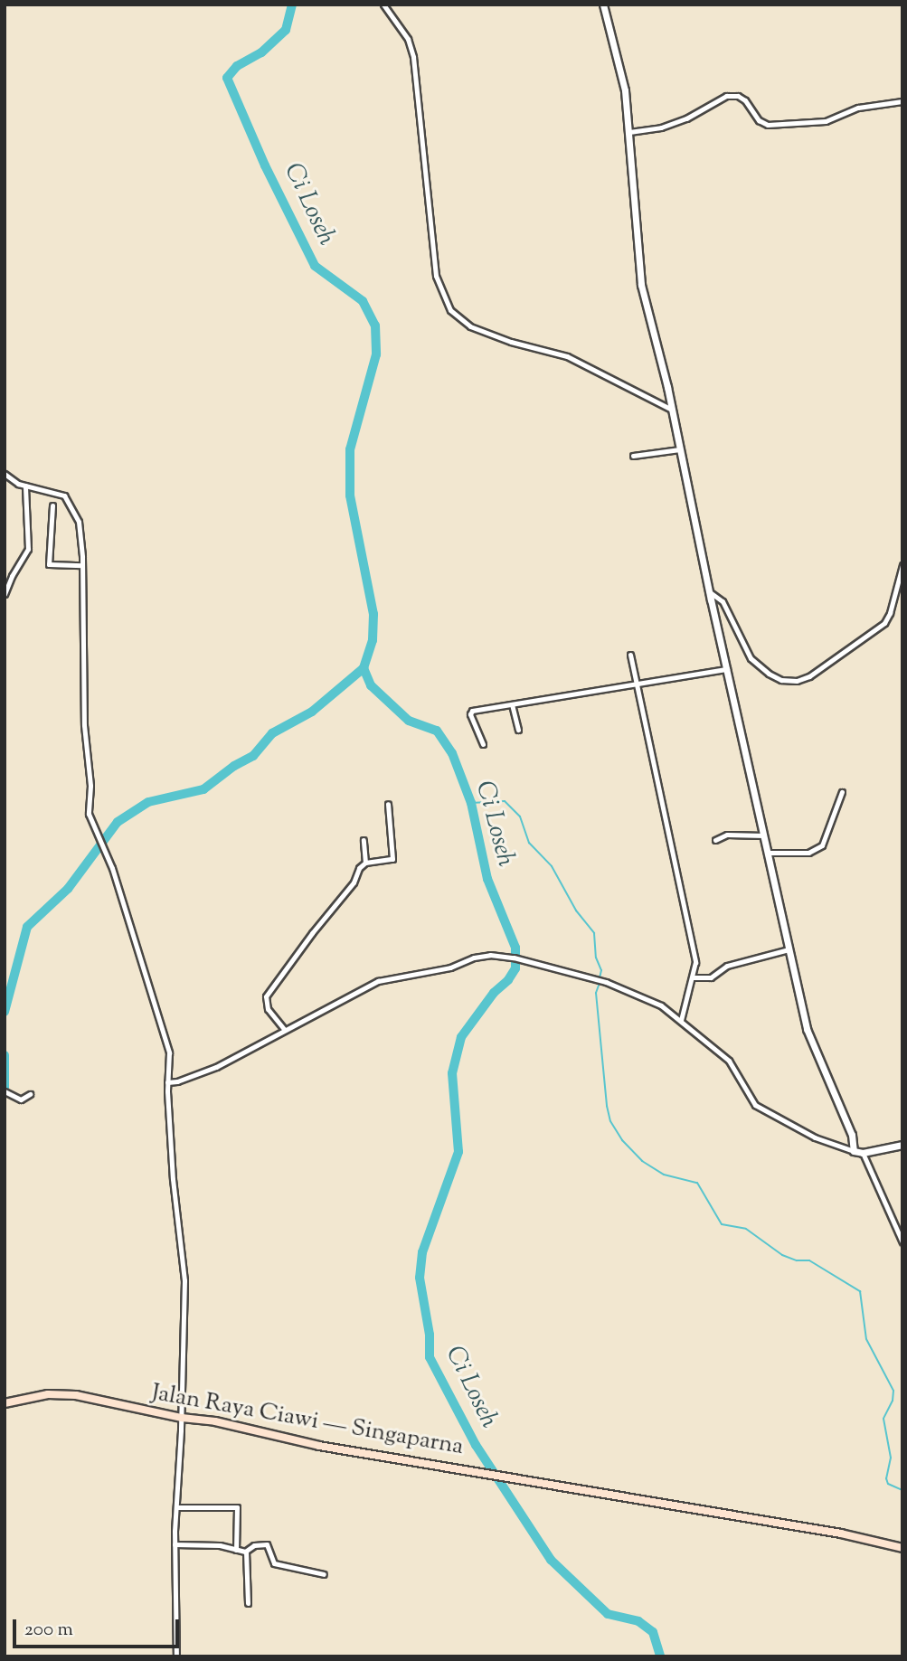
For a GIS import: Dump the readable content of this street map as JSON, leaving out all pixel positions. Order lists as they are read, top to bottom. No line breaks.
{"streets":{"main road":["Jalan Raya Ciawi — Singaparna"]},"water":["Ci Loseh"],"scale_bar":"200 m"}
